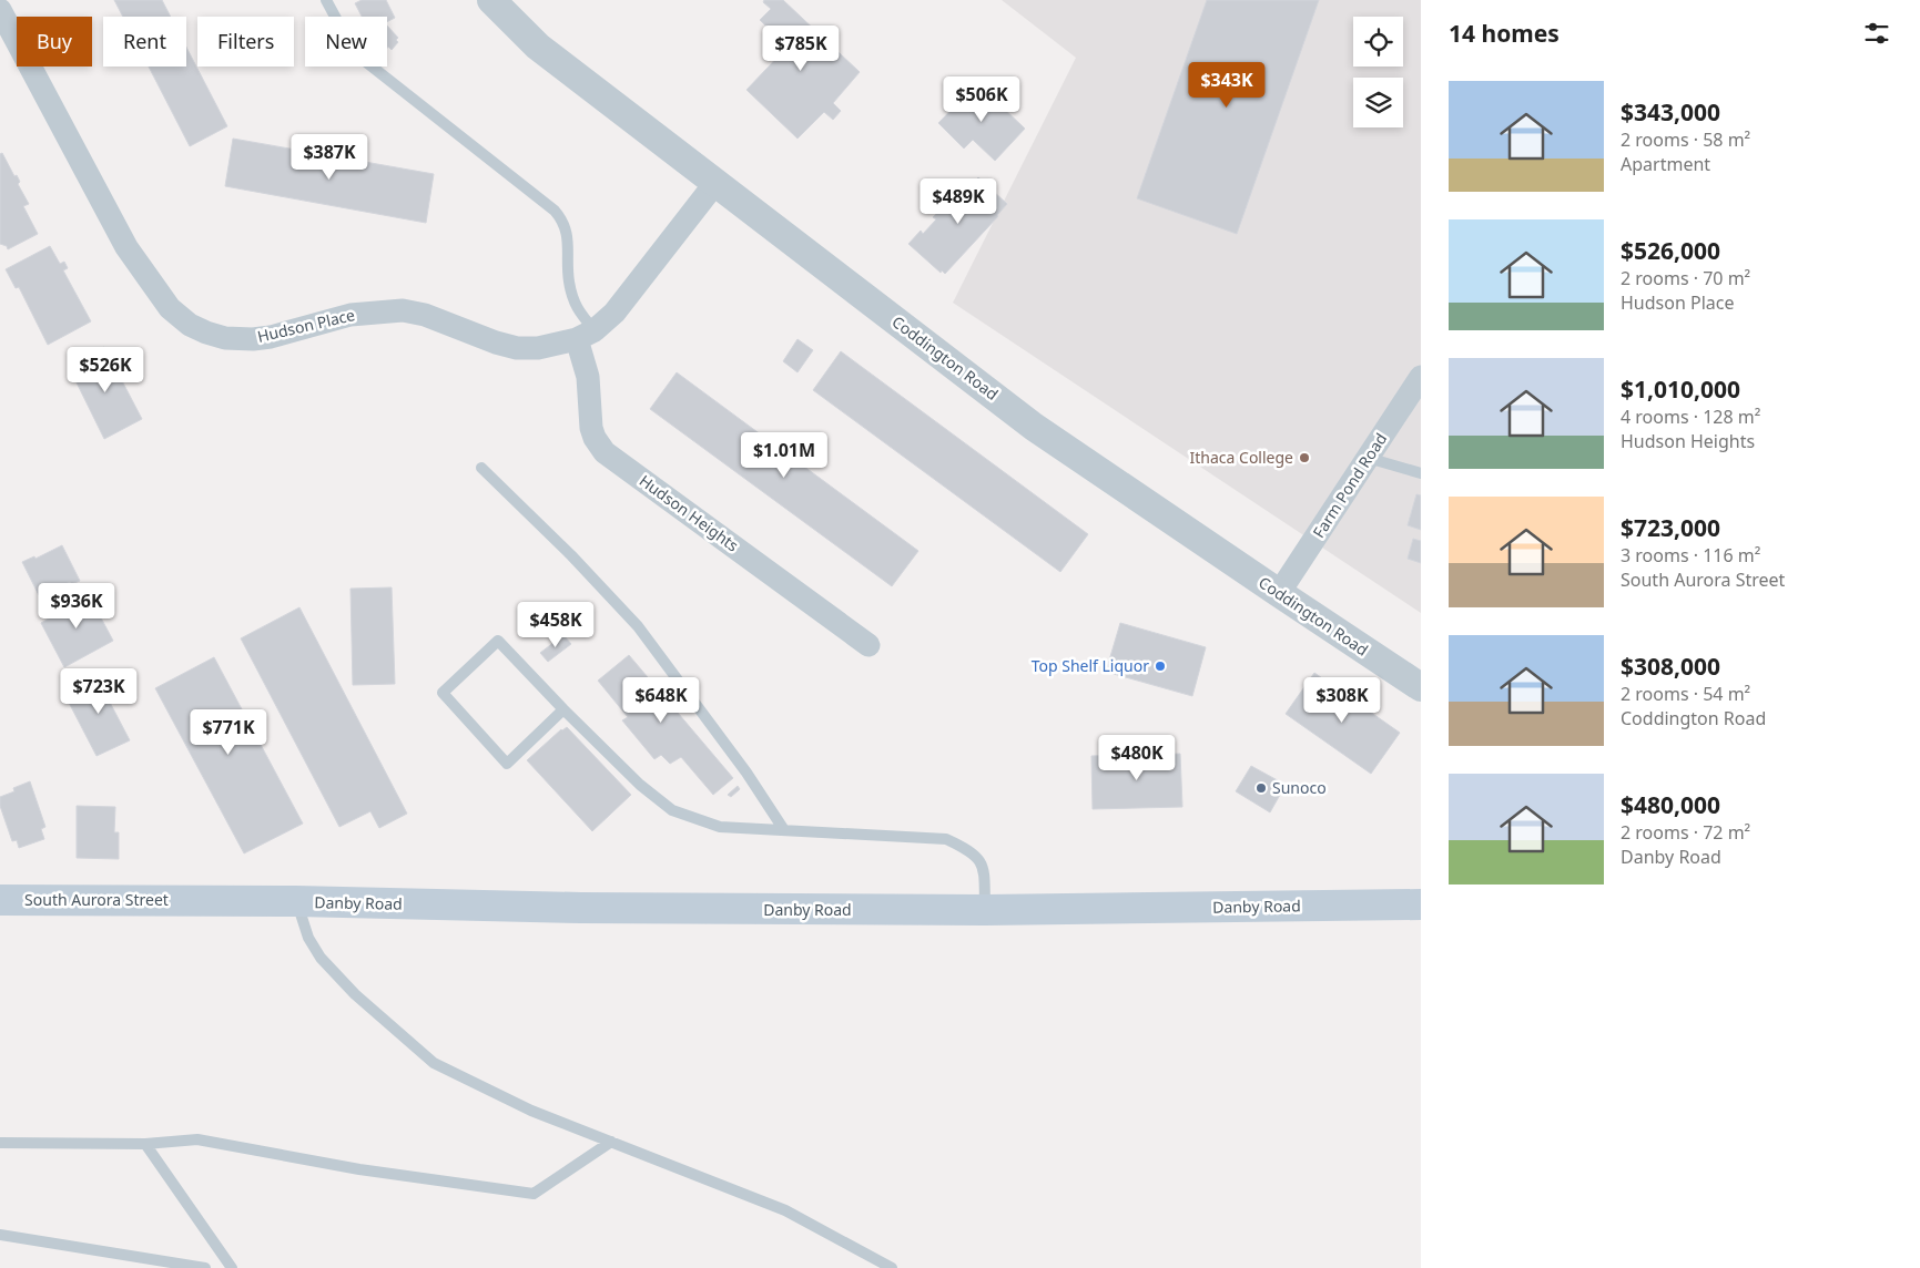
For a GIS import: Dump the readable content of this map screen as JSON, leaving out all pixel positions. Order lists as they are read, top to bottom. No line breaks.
{"streets":{"main road":["South Aurora Street","Danby Road"],"street":["Hudson Place","Coddington Road","Farm Pond Road","Hudson Heights"]},"crossings":[["Hudson Place","Coddington Road"],["Hudson Place","Hudson Heights"],["Coddington Road","Farm Pond Road"],["South Aurora Street","Danby Road"]],"places":["Ithaca College","Top Shelf Liquor","Sunoco"],"page":{"heading":"14 homes","chip":["Buy","Rent","Filters","New"],"price":["$785K","$343K","$506K","$387K","$489K","$526K","$1.01M","$936K","$458K","$723K","$648K","$308K","$771K","$480K"],"list":[{"name":"$343,000","note":"2 rooms · 58 m² · Apartment"},{"name":"$526,000","note":"2 rooms · 70 m² · Hudson Place"},{"name":"$1,010,000","note":"4 rooms · 128 m² · Hudson Heights"},{"name":"$723,000","note":"3 rooms · 116 m² · South Aurora Street"},{"name":"$308,000","note":"2 rooms · 54 m² · Coddington Road"},{"name":"$480,000","note":"2 rooms · 72 m² · Danby Road"}]}}
